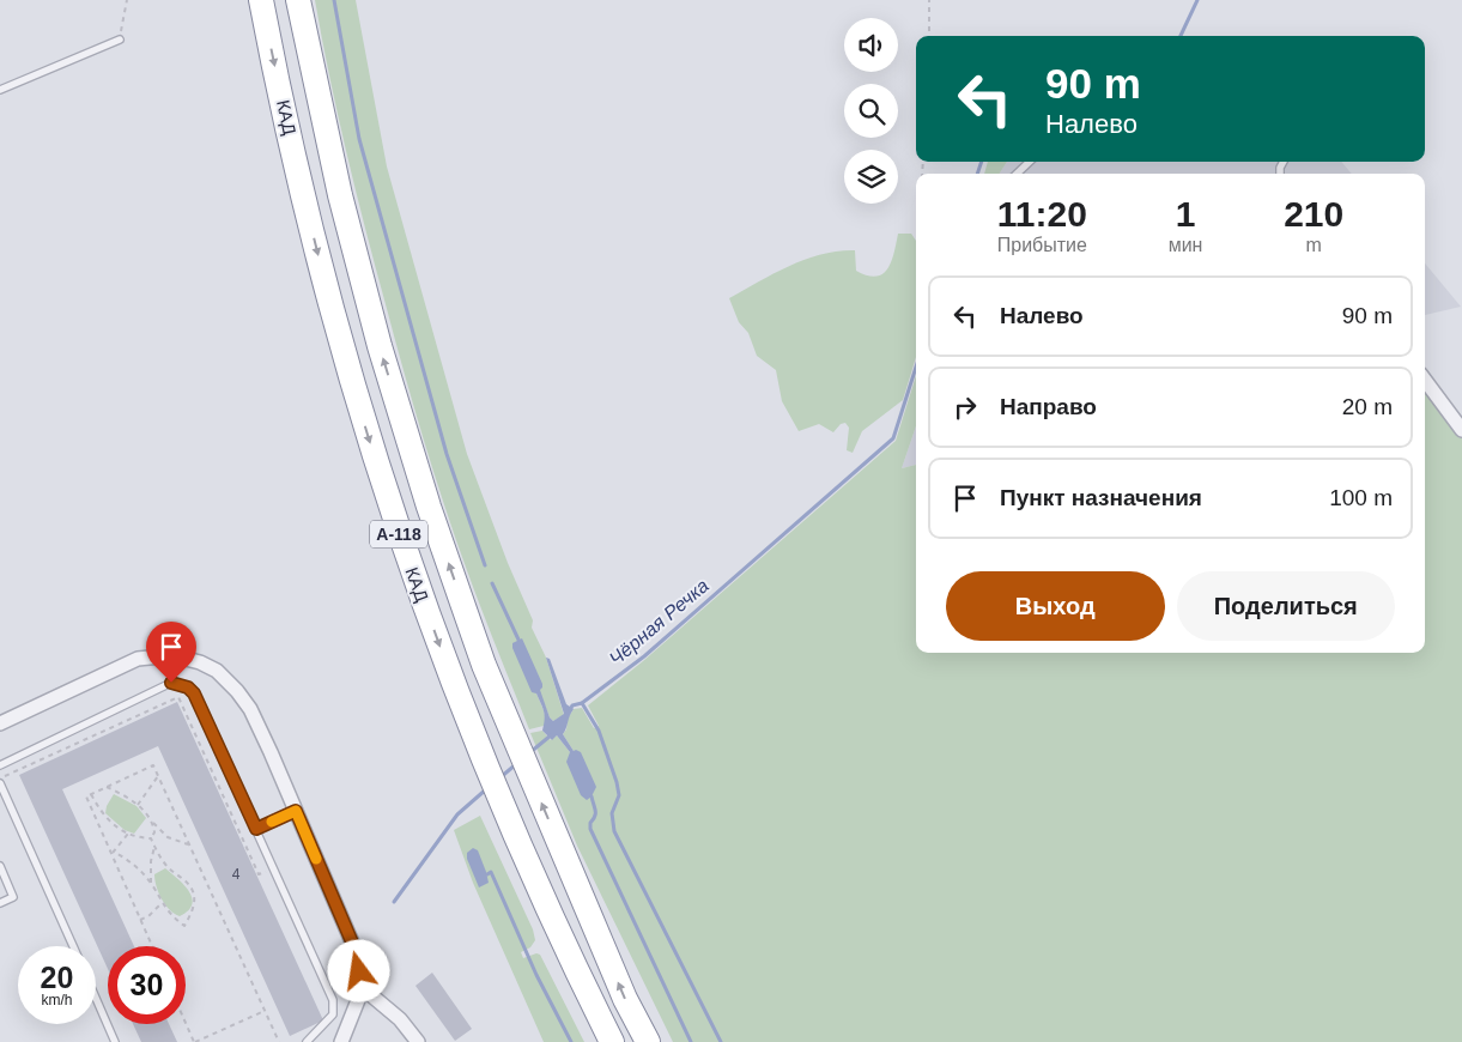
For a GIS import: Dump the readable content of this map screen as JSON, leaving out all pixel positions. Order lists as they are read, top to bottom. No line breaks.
{"streets":{"highway":["КАД","А-118"]},"water":["Чёрная Речка"],"house_numbers":["4"],"page":{"turn":["90 m","Налево"],"eta":["11:20","Прибытие","1","мин","210","m"],"list":[{"name":"Налево","value":"90 m"},{"name":"Направо","value":"20 m"},{"name":"Пункт назначения","value":"100 m"}],"buttons":["Выход","Поделиться"],"speed":"20 km/h","limit":"30"}}
